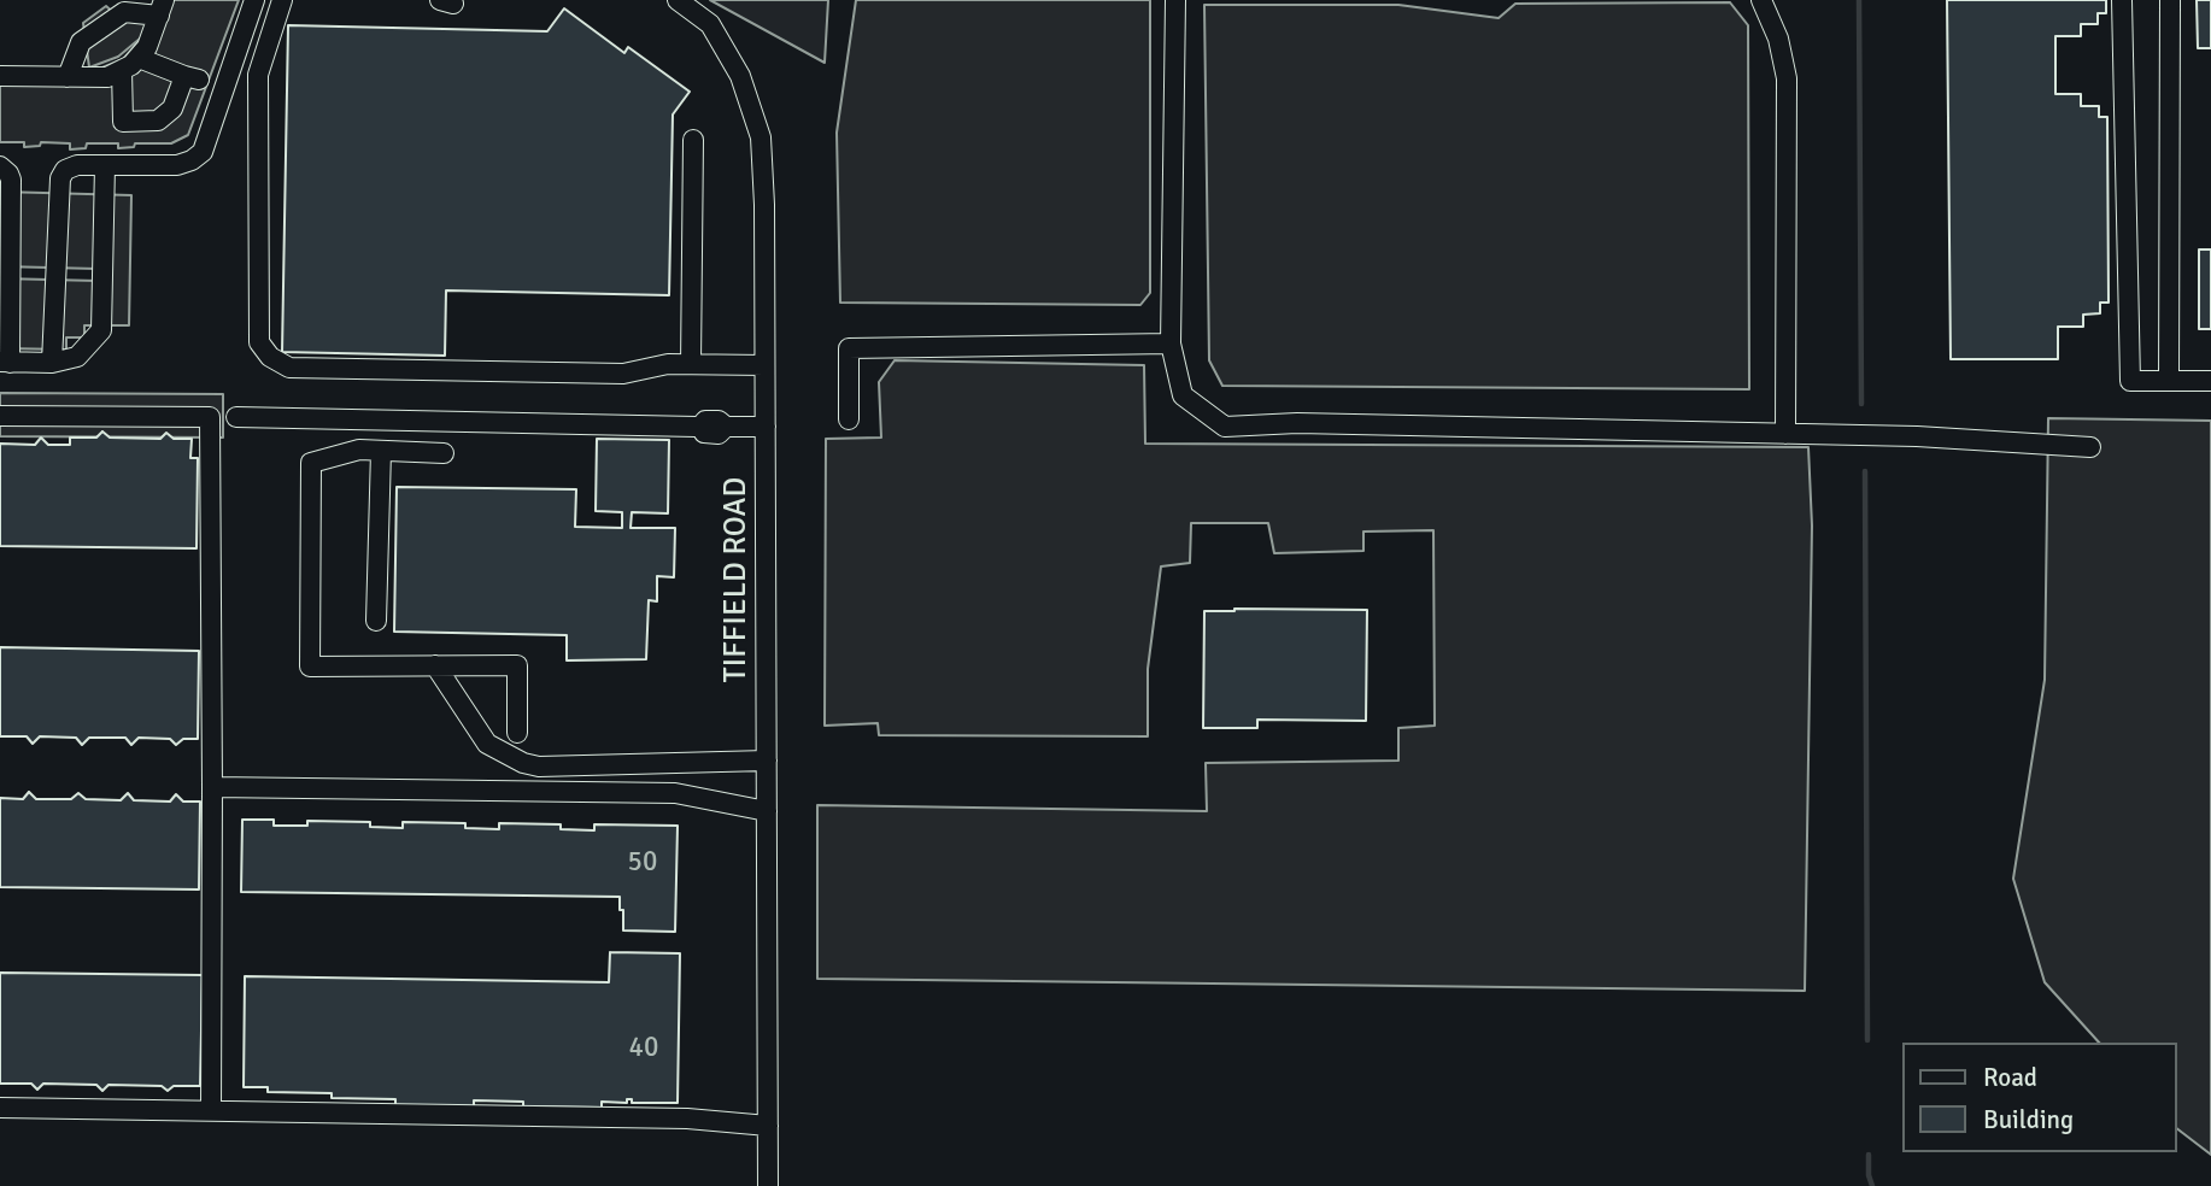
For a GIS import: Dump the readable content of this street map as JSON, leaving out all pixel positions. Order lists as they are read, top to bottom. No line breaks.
{"streets":{"street":["TIFFIELD ROAD"]},"house_numbers":["50","40"],"legend":["Road","Building"]}
